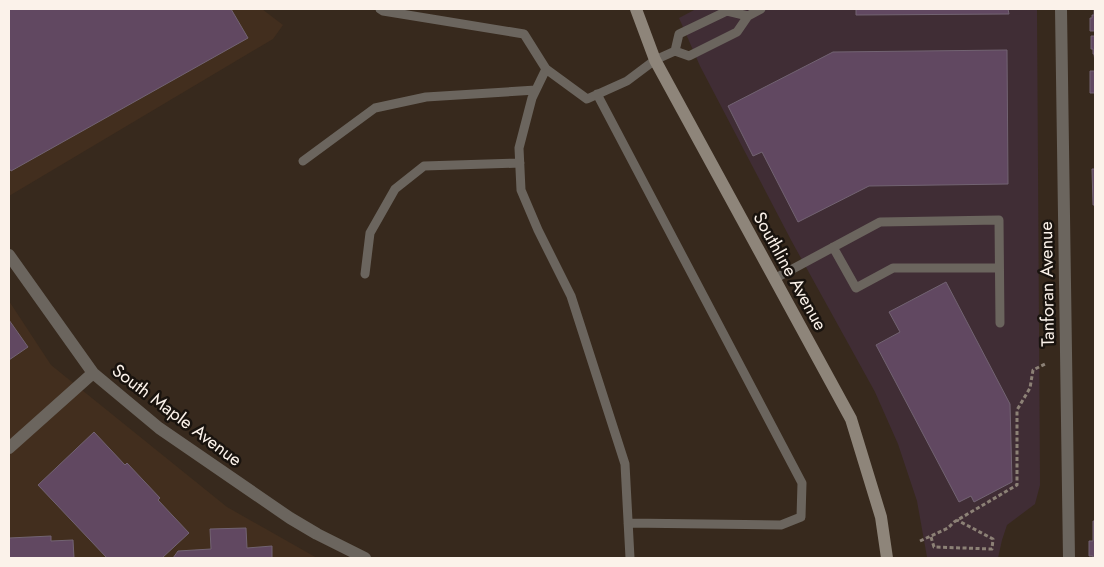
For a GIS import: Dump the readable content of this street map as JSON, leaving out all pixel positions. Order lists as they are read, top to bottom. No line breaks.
{"streets":{"street":["Southline Avenue","Tanforan Avenue","South Maple Avenue"]}}
